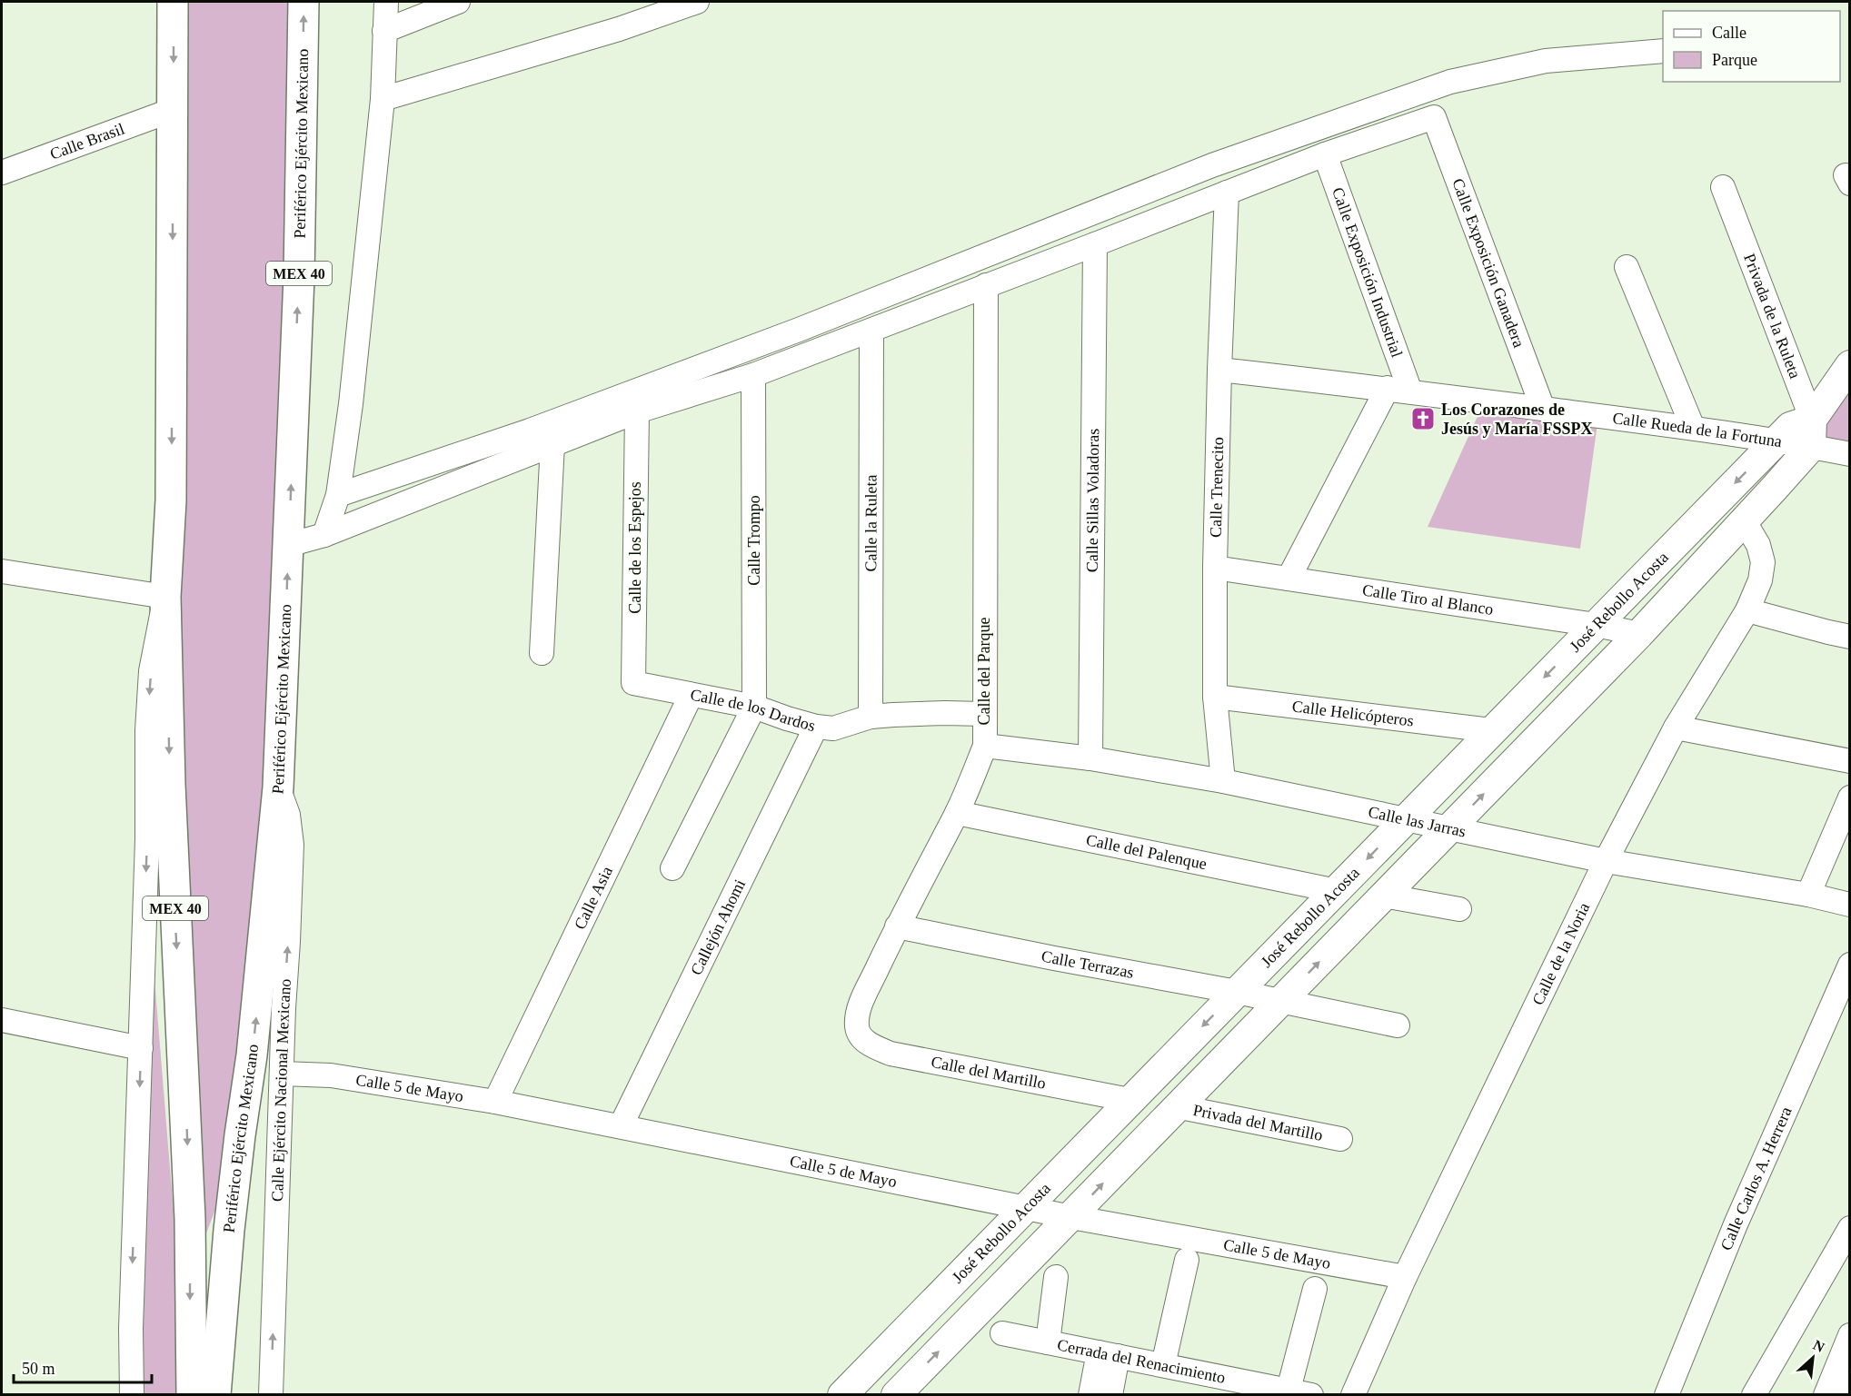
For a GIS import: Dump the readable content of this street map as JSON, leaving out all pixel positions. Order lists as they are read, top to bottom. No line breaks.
{"streets":{"highway":["Periférico Ejército Mexicano","MEX 40"],"main road":["José Rebollo Acosta"],"street":["Calle Brasil","Calle Exposición Ganadera","Calle Exposición Industrial","Privada de la Ruleta","Calle Rueda de la Fortuna","Calle Trenecito","Calle Sillas Voladoras","Calle la Ruleta","Calle Trompo","Calle de los Espejos","Calle Tiro al Blanco","Calle del Parque","Calle de los Dardos","Calle Helicópteros","Calle las Jarras","Calle del Palenque","Calle Asia","Callejón Ahomi","Calle de la Noria","Calle Terrazas","Calle del Martillo","Calle 5 de Mayo","Calle Ejército Nacional Mexicano","Privada del Martillo","Calle Carlos A. Herrera","Cerrada del Renacimiento"]},"crossings":[["Calle Brasil","MEX 40"],["Periférico Ejército Mexicano","Calle Ejército Nacional Mexicano"],["Calle Exposición Ganadera","Calle Exposición Industrial"],["Calle Exposición Ganadera","Calle Rueda de la Fortuna"],["Calle Exposición Industrial","Calle Rueda de la Fortuna"],["Privada de la Ruleta","José Rebollo Acosta"],["Calle Rueda de la Fortuna","Calle Trenecito"],["Calle Rueda de la Fortuna","José Rebollo Acosta"],["Calle Trenecito","Calle Tiro al Blanco"],["Calle Trenecito","Calle Helicópteros"],["Calle Trenecito","Calle las Jarras"],["Calle Sillas Voladoras","Calle las Jarras"],["Calle la Ruleta","Calle de los Dardos"],["Calle Trompo","Calle de los Dardos"],["Calle de los Espejos","Calle de los Dardos"],["Calle Tiro al Blanco","José Rebollo Acosta"],["José Rebollo Acosta","Calle Helicópteros"],["José Rebollo Acosta","Calle las Jarras"],["José Rebollo Acosta","Calle del Palenque"],["José Rebollo Acosta","Calle de la Noria"],["José Rebollo Acosta","Calle Terrazas"],["José Rebollo Acosta","Calle del Martillo"],["José Rebollo Acosta","Calle 5 de Mayo"],["José Rebollo Acosta","Privada del Martillo"],["Calle del Parque","Calle de los Dardos"],["Calle del Parque","Calle las Jarras"],["Calle del Parque","Calle del Palenque"],["Calle del Parque","Calle Terrazas"],["Calle del Parque","Calle del Martillo"],["Calle de los Dardos","Calle Asia"],["Calle de los Dardos","Callejón Ahomi"],["Calle las Jarras","Calle de la Noria"],["Calle Asia","Calle 5 de Mayo"],["Callejón Ahomi","Calle 5 de Mayo"],["Calle de la Noria","Calle 5 de Mayo"],["Calle 5 de Mayo","Calle Ejército Nacional Mexicano"]],"places":{"church":["Los Corazones de Jesús y María FSSPX"]},"legend":["Calle","Parque"],"scale_bar":"50 m","north":"top right"}
